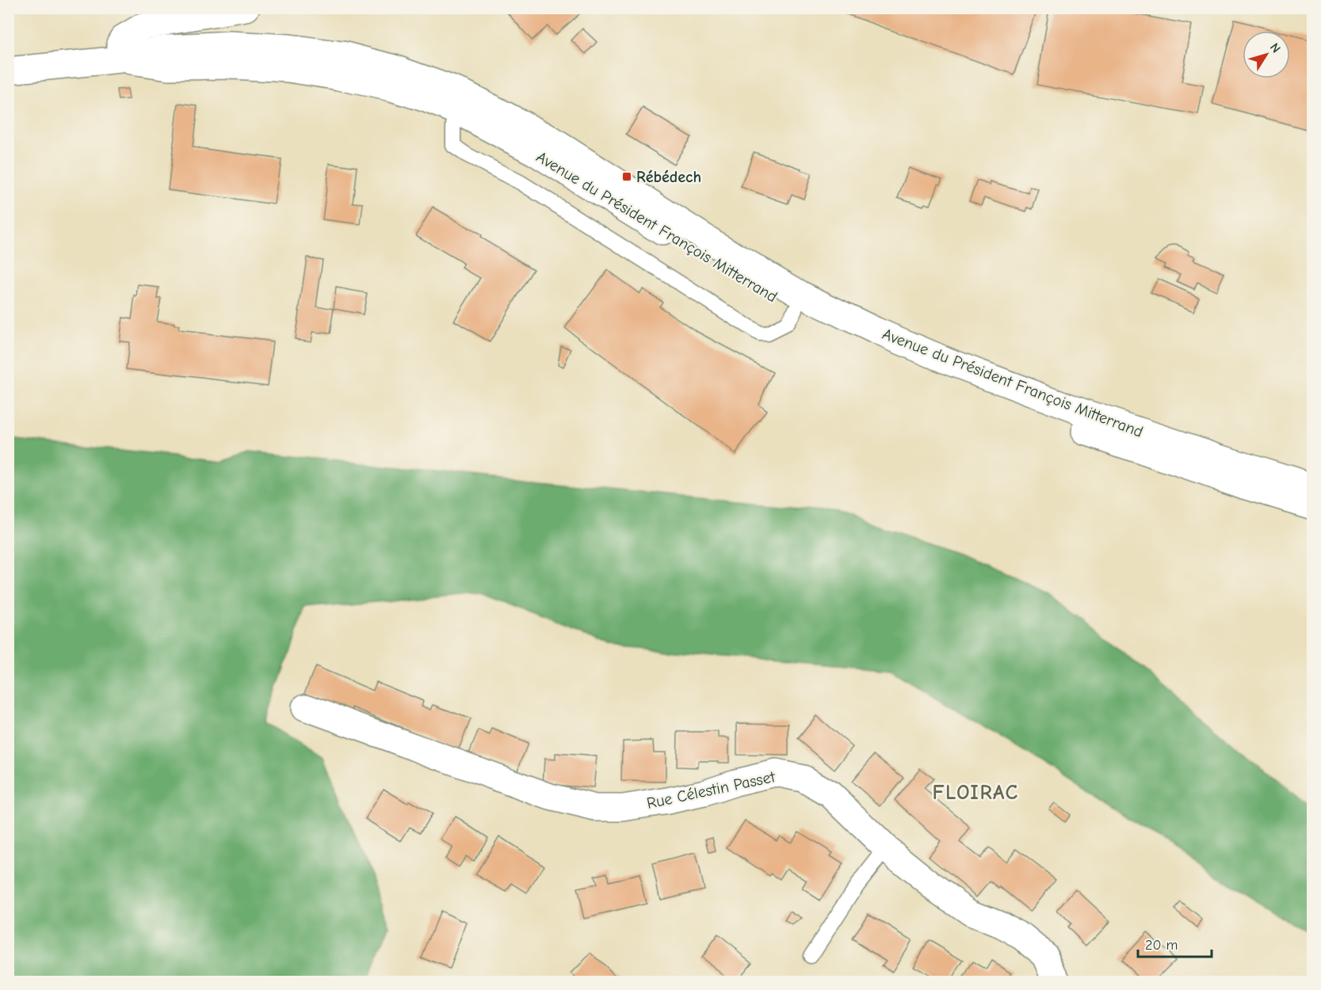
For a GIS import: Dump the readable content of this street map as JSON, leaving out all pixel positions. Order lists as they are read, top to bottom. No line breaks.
{"streets":{"street":["Avenue du Président François Mitterrand","Rue Célestin Passet"]},"districts":["FLOIRAC"],"places":{"transit":["Rébédech"]},"scale_bar":"20 m","north":"top right"}
